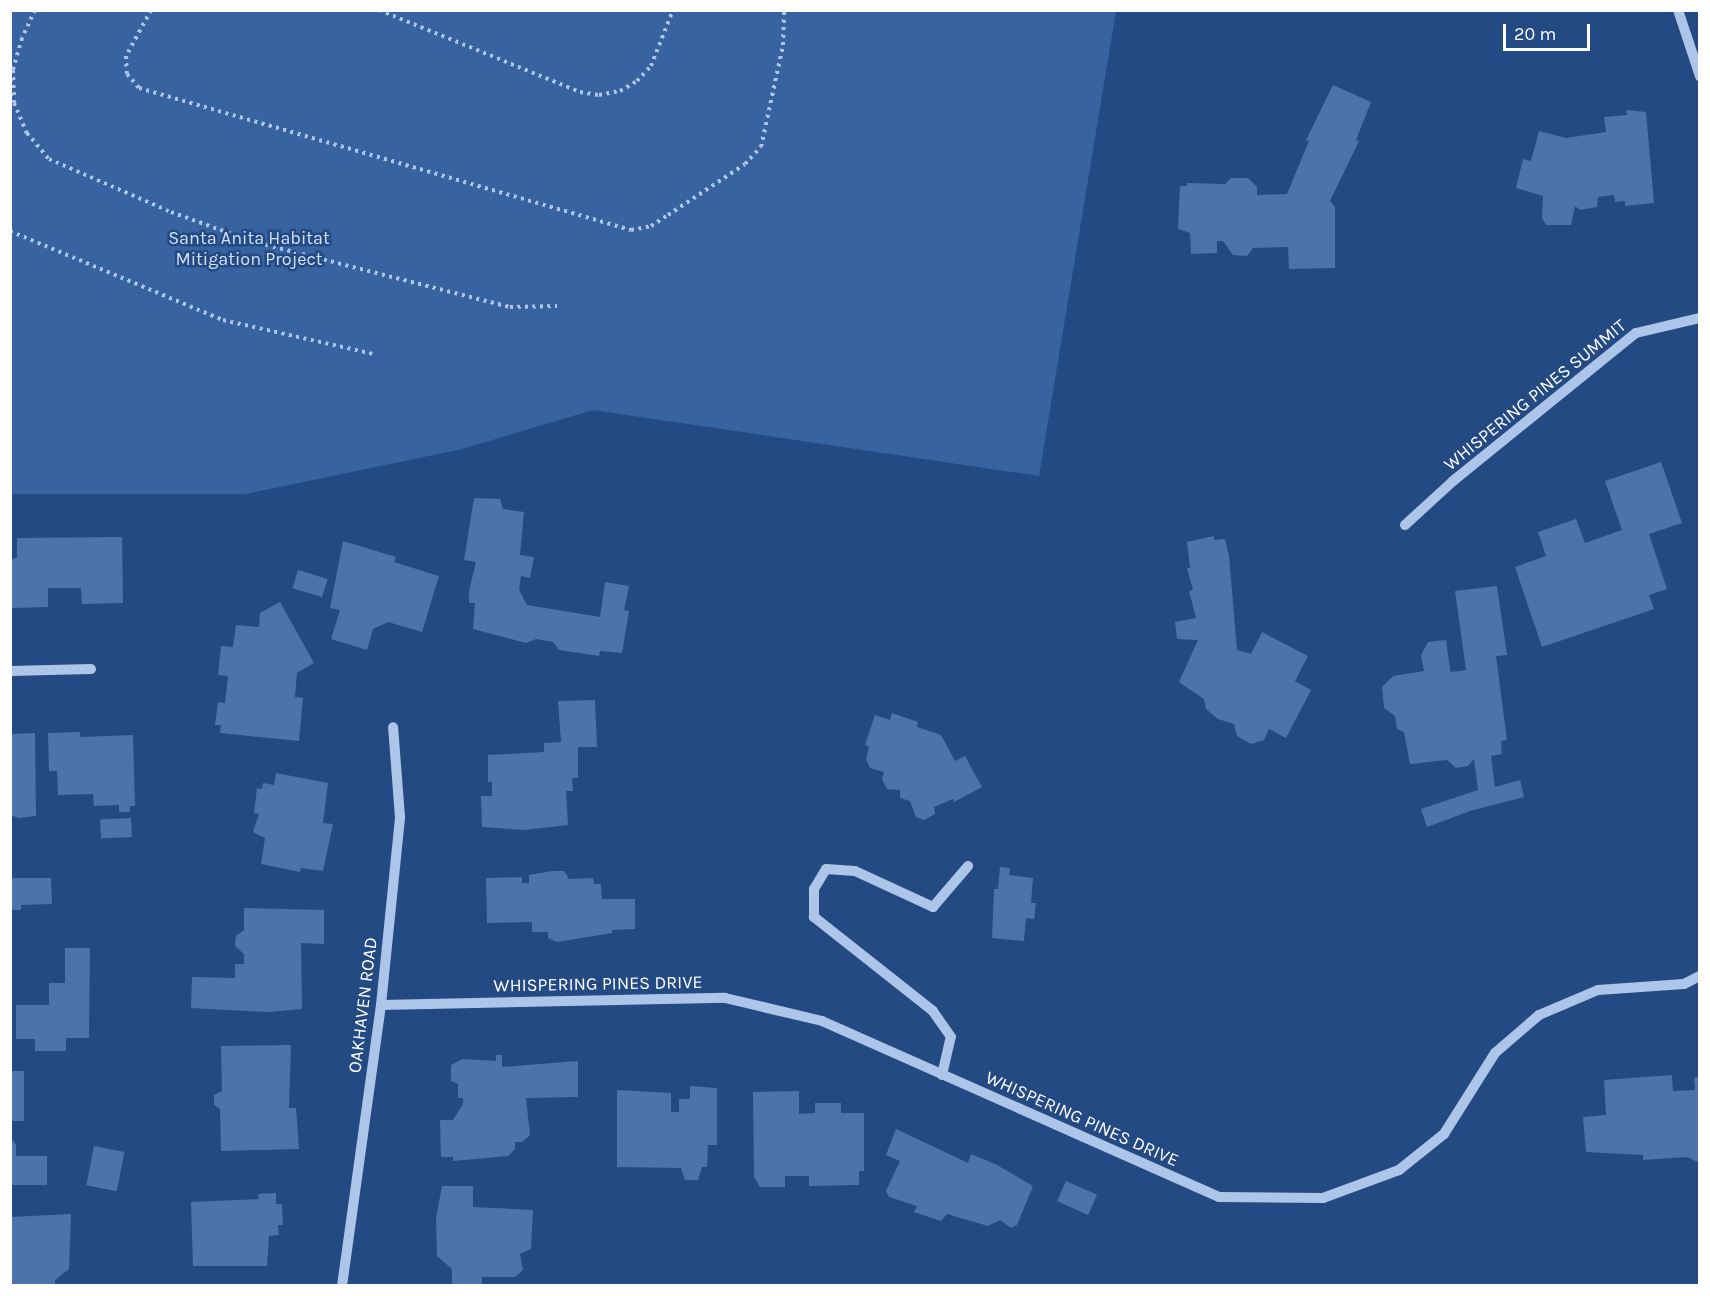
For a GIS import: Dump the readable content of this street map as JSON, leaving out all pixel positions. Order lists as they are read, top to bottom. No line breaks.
{"streets":{"street":["WHISPERING PINES SUMMIT","WHISPERING PINES DRIVE","OAKHAVEN ROAD"]},"crossings":[["WHISPERING PINES DRIVE","OAKHAVEN ROAD"]],"parks":["Santa Anita Habitat Mitigation Project"],"scale_bar":"20 m"}
